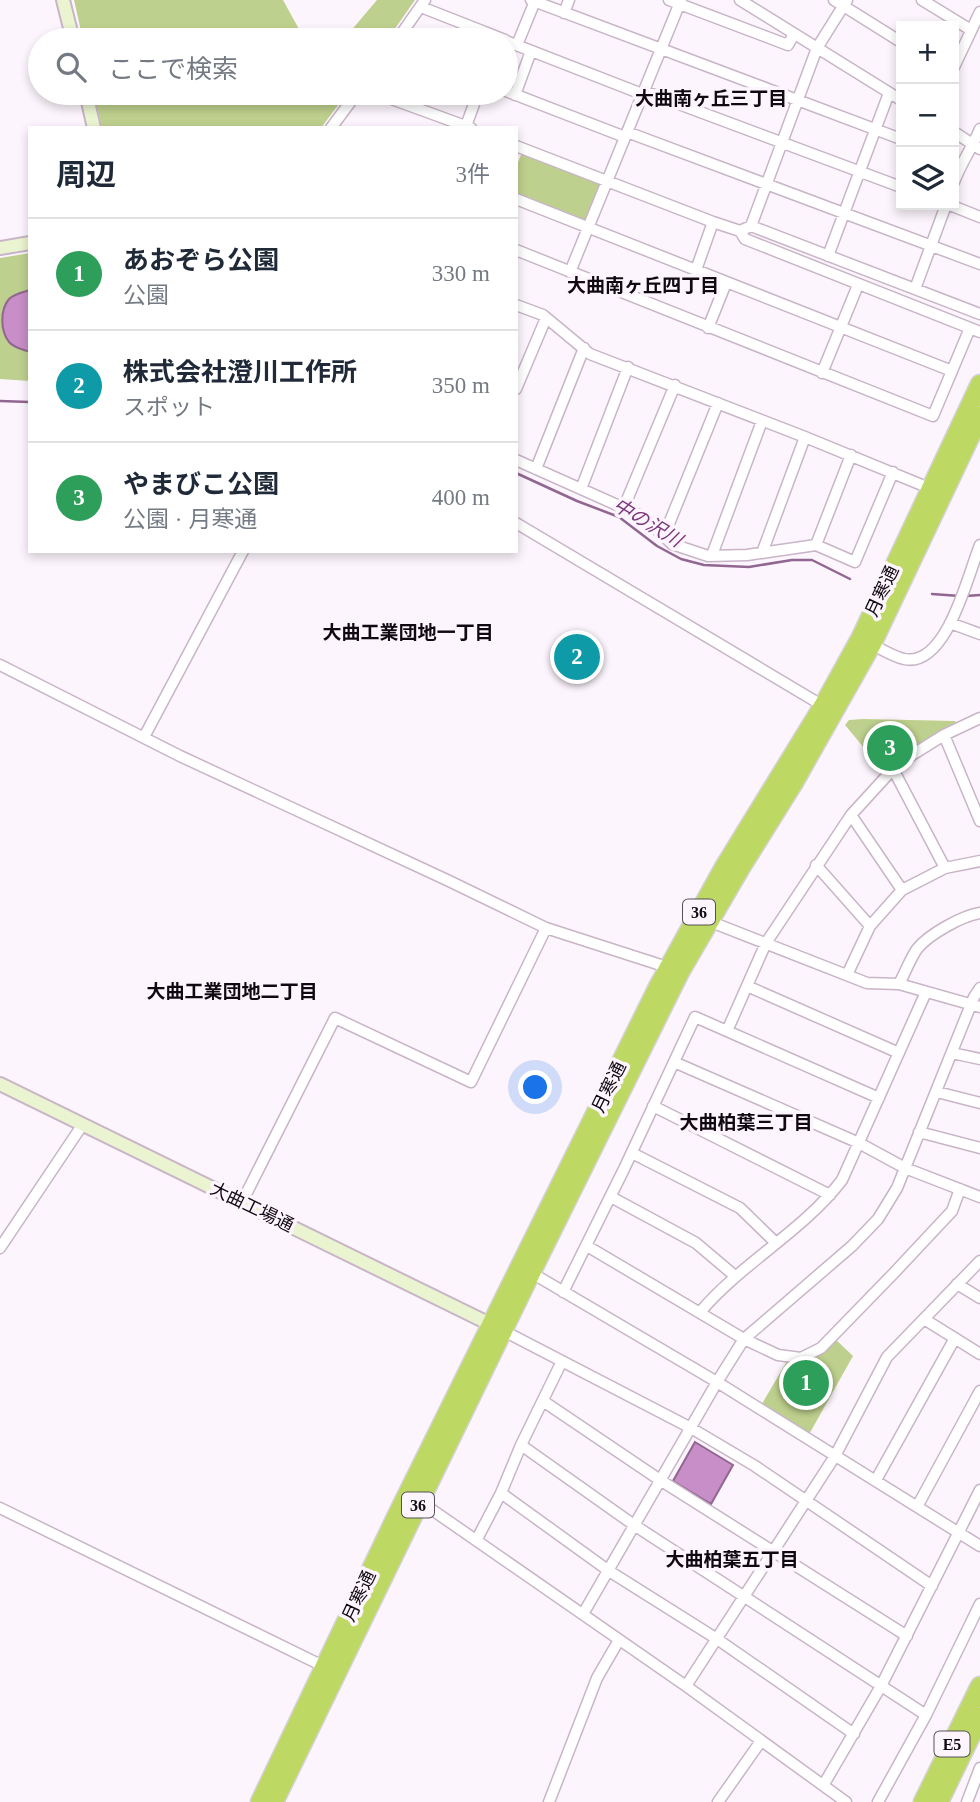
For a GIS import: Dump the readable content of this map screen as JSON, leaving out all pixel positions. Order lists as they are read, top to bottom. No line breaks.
{"streets":{"highway":["月寒通","36","E5"],"street":["大曲工場通"]},"crossings":[["月寒通","大曲工場通"]],"districts":["大曲南ヶ丘三丁目","大曲南ヶ丘四丁目","大曲工業団地一丁目","大曲工業団地二丁目","大曲柏葉三丁目","大曲柏葉五丁目"],"water":["中の沢川"],"page":{"map_buttons":["+","−"],"search":"ここで検索","heading":["周辺","3件"],"list":[{"mark":"1","name":"あおぞら公園","note":"公園","value":"330 m"},{"mark":"2","name":"株式会社澄川工作所","note":"スポット","value":"350 m"},{"mark":"3","name":"やまびこ公園","note":"公園 · 月寒通","value":"400 m"}],"pins":["2","3","1"]}}
